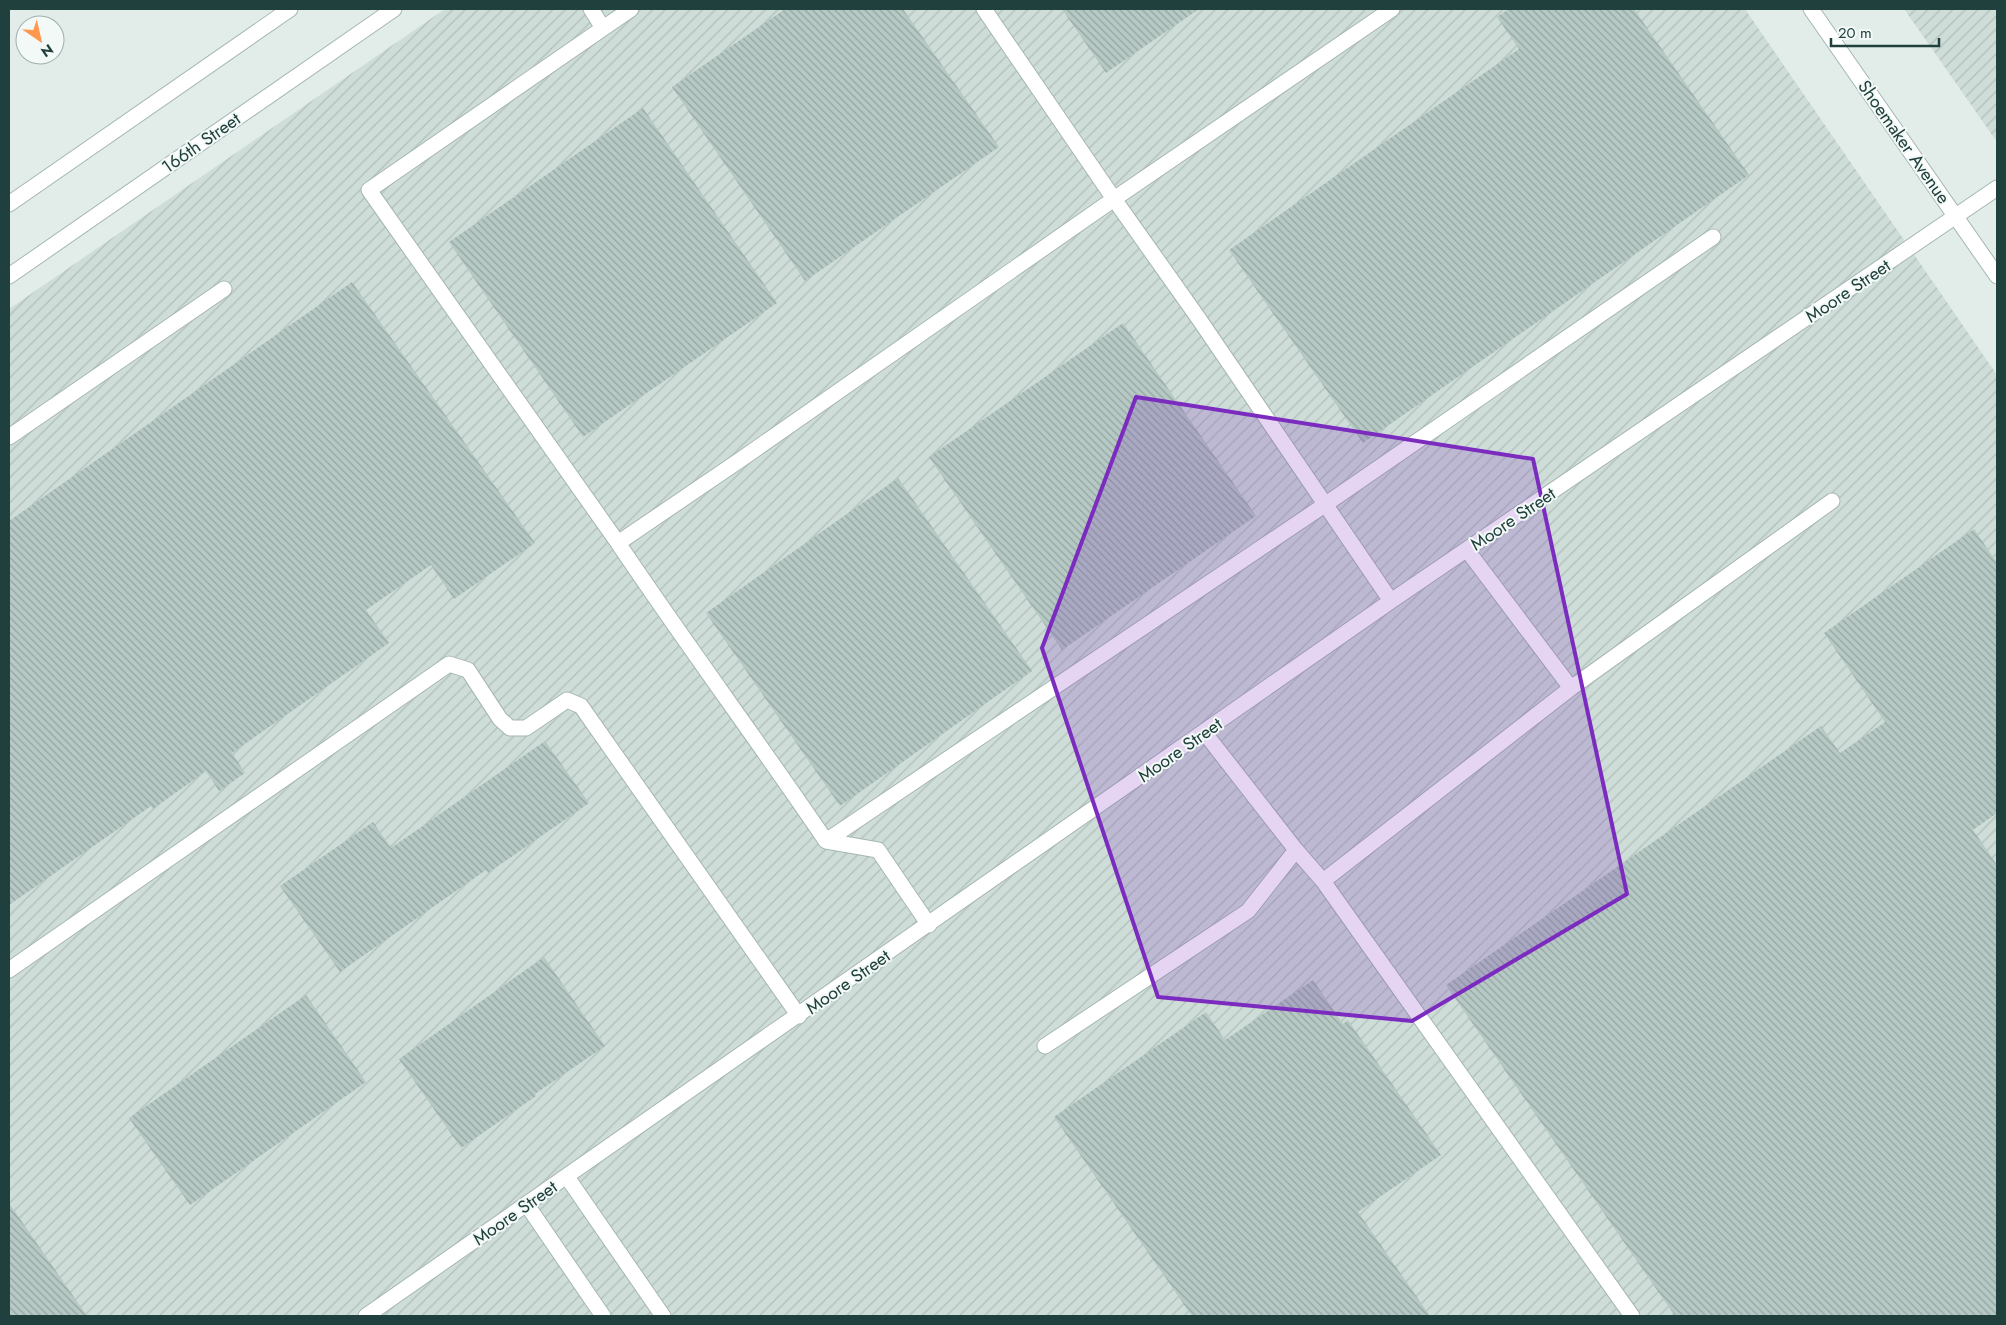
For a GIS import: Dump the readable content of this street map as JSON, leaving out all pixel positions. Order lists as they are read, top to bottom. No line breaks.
{"streets":{"street":["Shoemaker Avenue","166th Street","Moore Street"]},"crossings":[["Shoemaker Avenue","Moore Street"]],"scale_bar":"20 m","north":"bottom right"}
